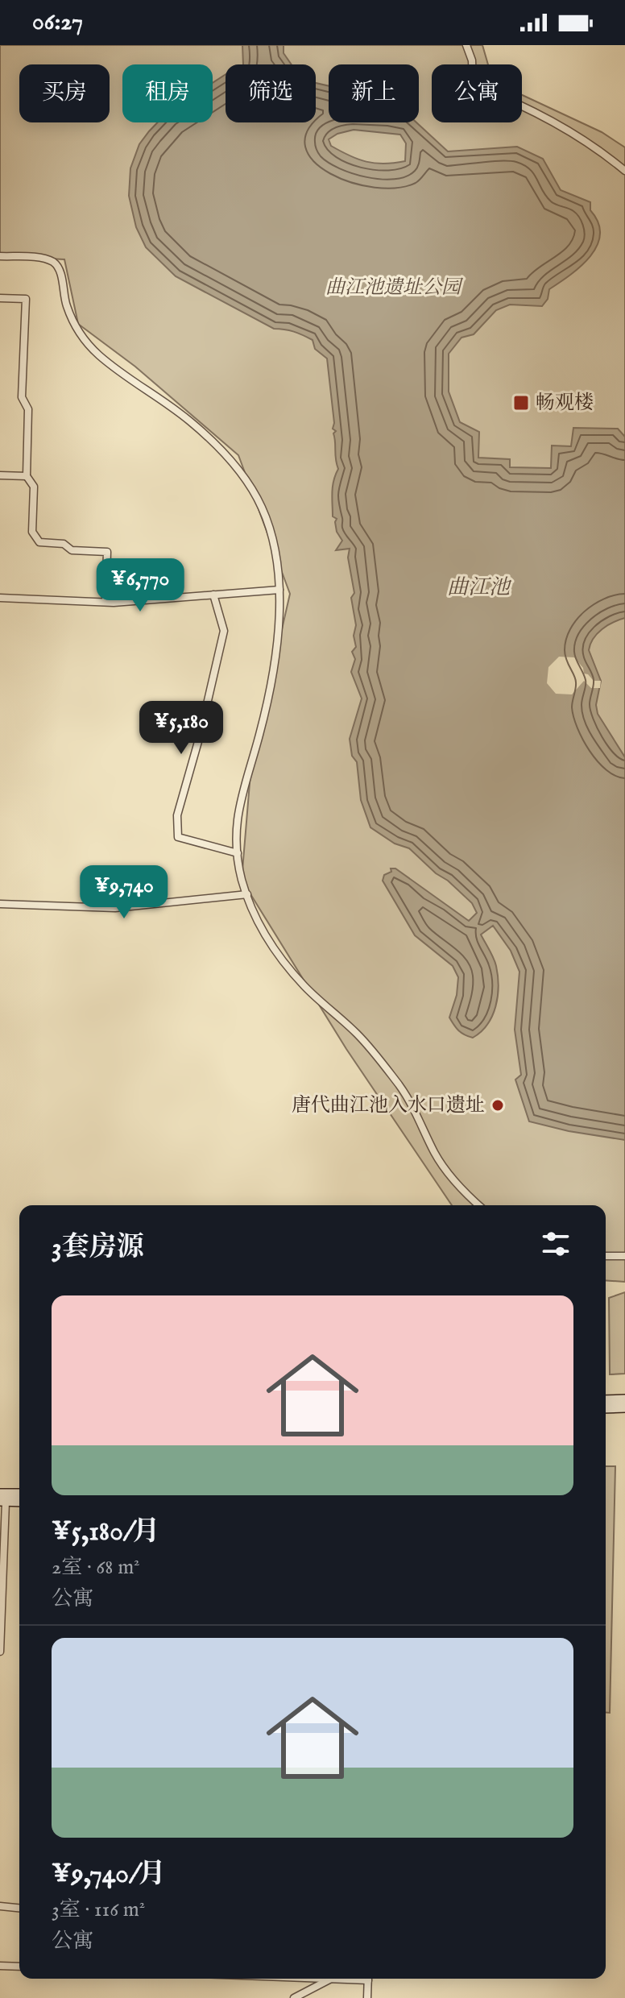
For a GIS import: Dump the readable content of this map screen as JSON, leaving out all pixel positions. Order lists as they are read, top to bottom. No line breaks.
{"water":["曲江池"],"parks":["曲江池遗址公园"],"places":{"transit":["畅观楼"],"other":["唐代曲江池入水口遗址"]},"page":{"status":"06:27","chip":["买房","租房","筛选","新上","公寓"],"price":["¥6,770","¥5,180","¥9,740"],"heading":"3套房源","list":[{"name":"¥5,180/月","note":"2室 · 68 m² · 公寓"},{"name":"¥9,740/月","note":"3室 · 116 m² · 公寓"}]}}
